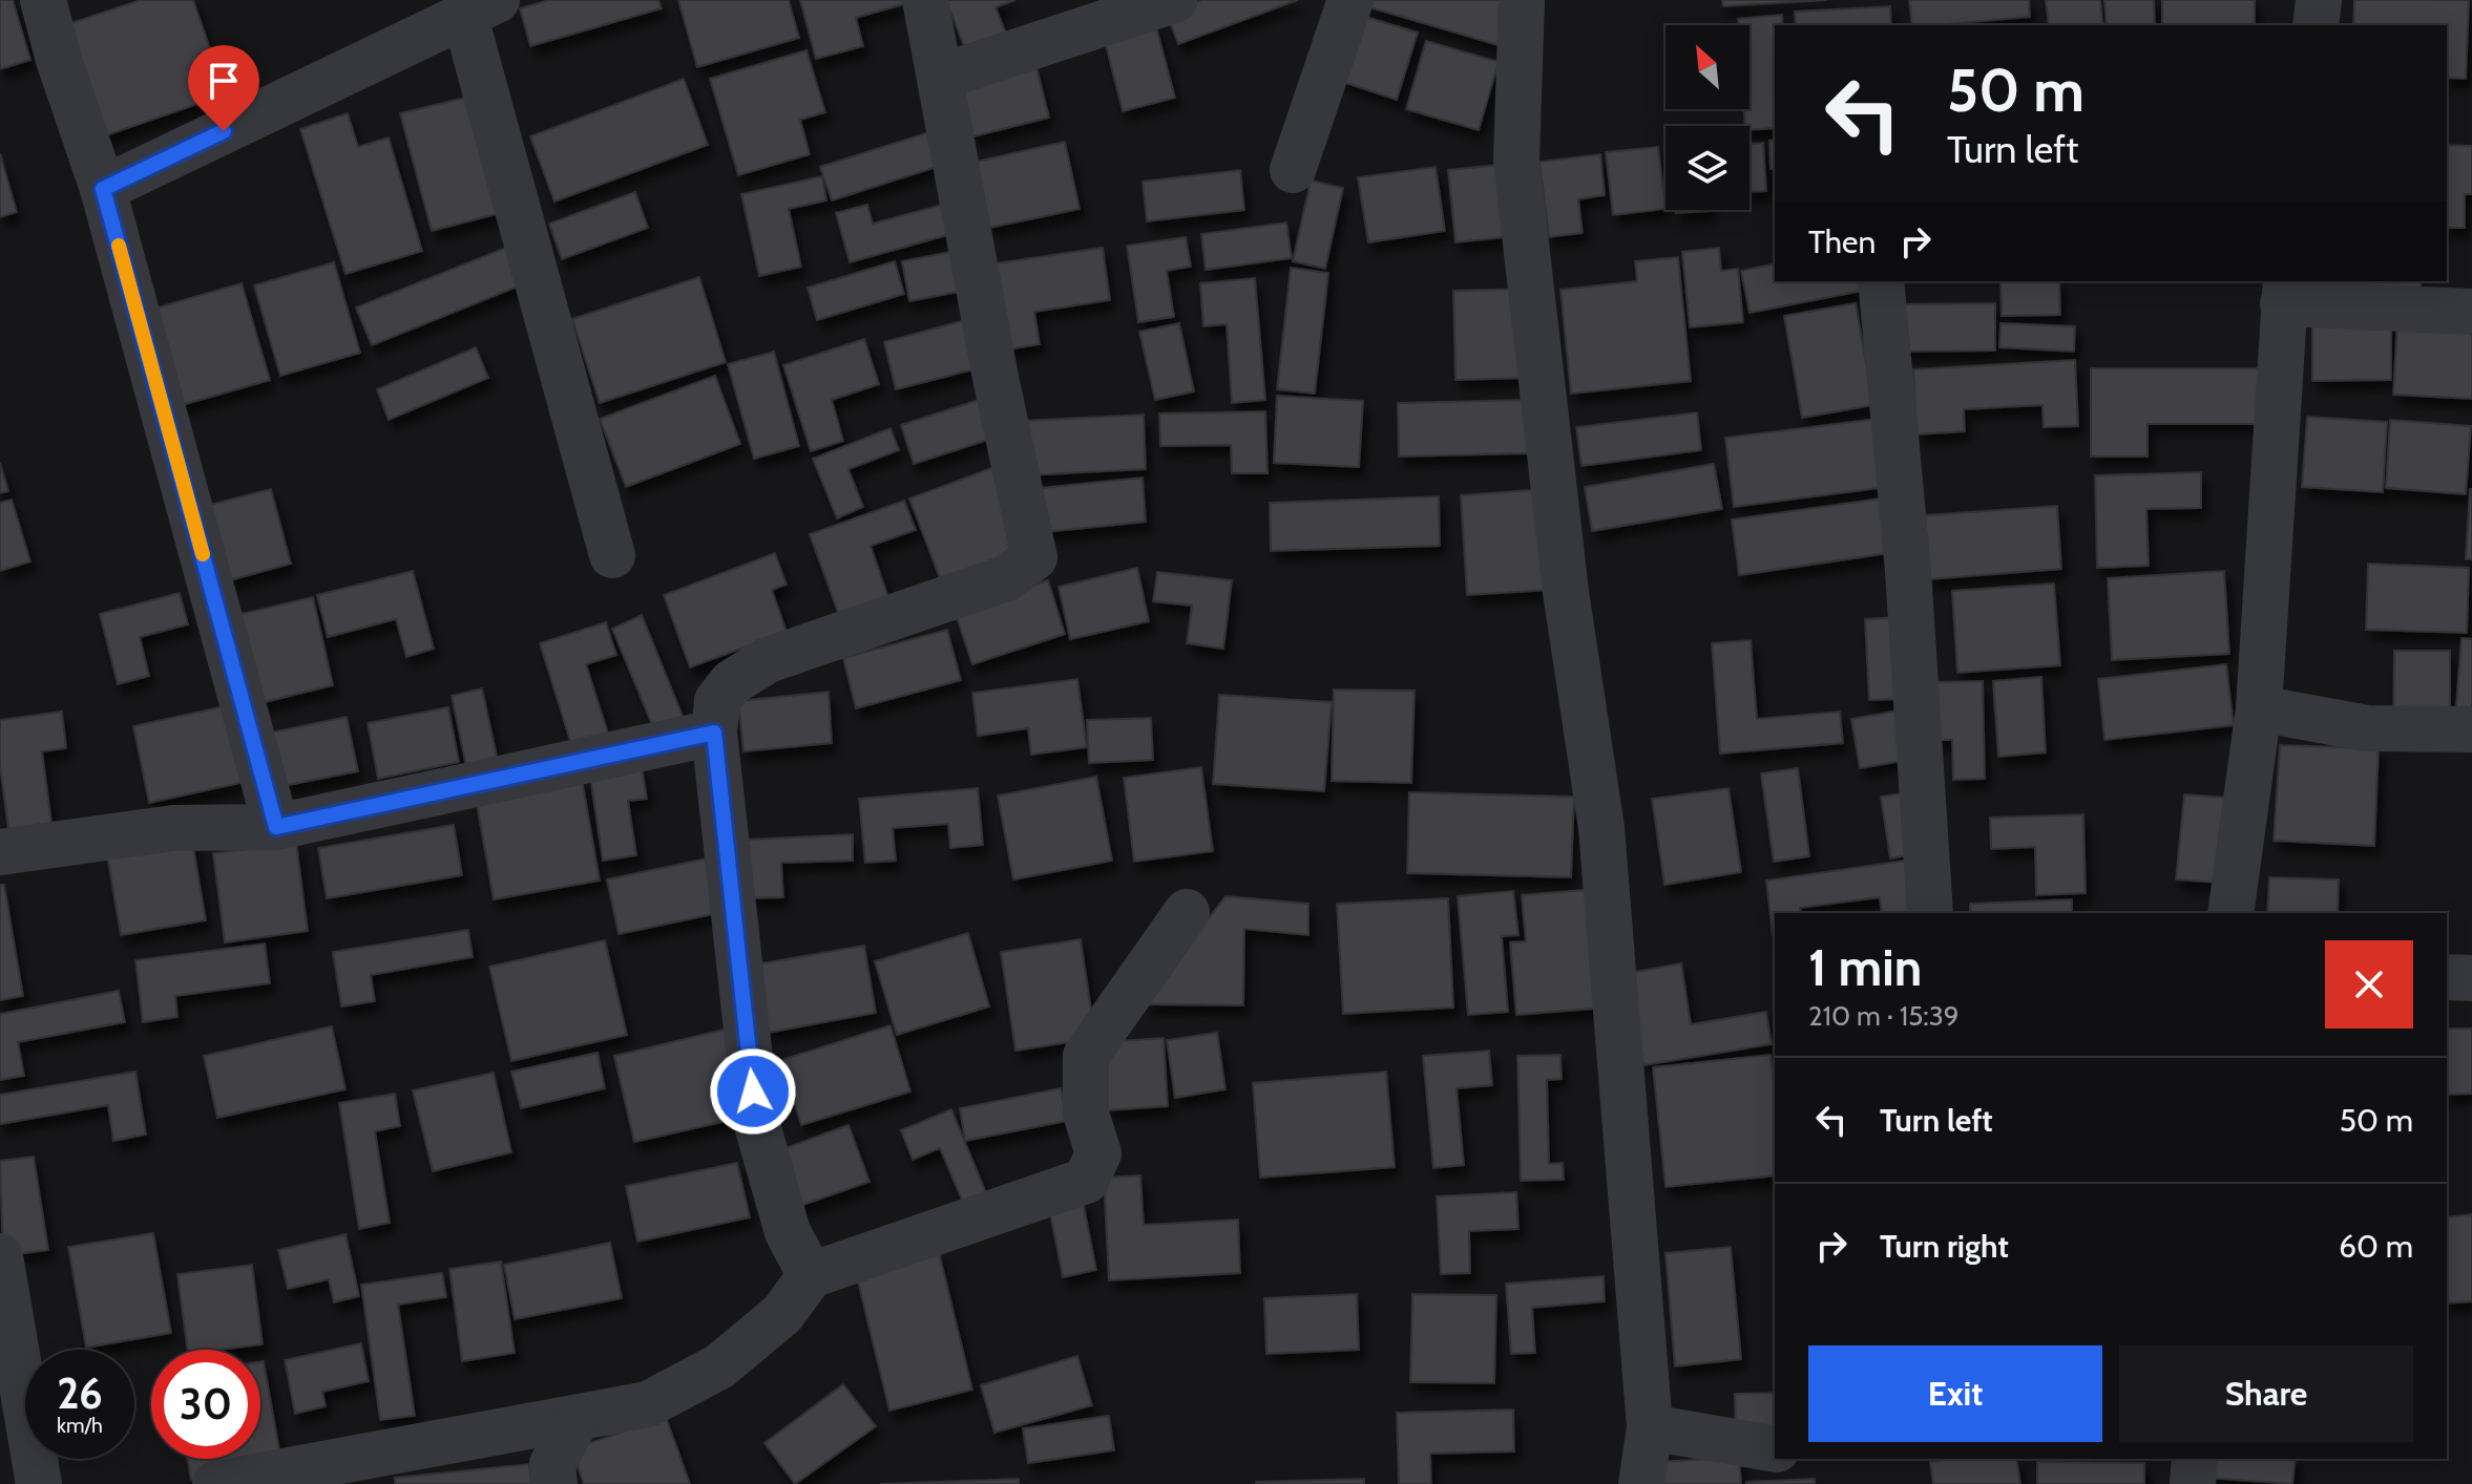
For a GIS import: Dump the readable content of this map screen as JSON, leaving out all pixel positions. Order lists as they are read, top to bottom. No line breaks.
{"north":"top left","page":{"turn":["50 m","Turn left"],"then":"Then","heading":["1 min","210 m · 15:39"],"list":[{"name":"Turn left","value":"50 m"},{"name":"Turn right","value":"60 m"}],"buttons":["Exit","Share"],"speed":"26 km/h","limit":"30"}}
